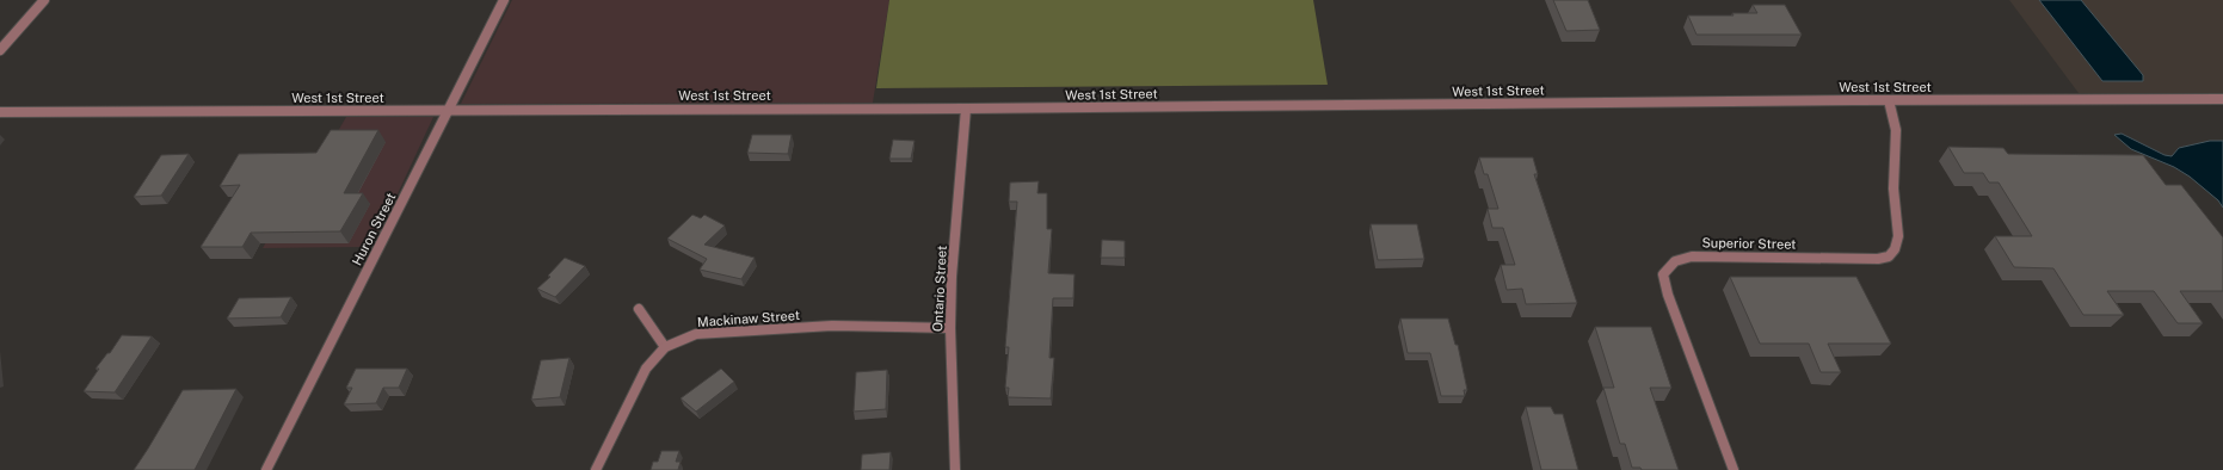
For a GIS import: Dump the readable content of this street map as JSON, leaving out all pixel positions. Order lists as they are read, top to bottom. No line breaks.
{"streets":{"street":["West 1st Street","Huron Street","Superior Street","Ontario Street","Mackinaw Street"]},"crossings":[["West 1st Street","Huron Street"],["West 1st Street","Superior Street"],["West 1st Street","Ontario Street"],["Ontario Street","Mackinaw Street"]]}
